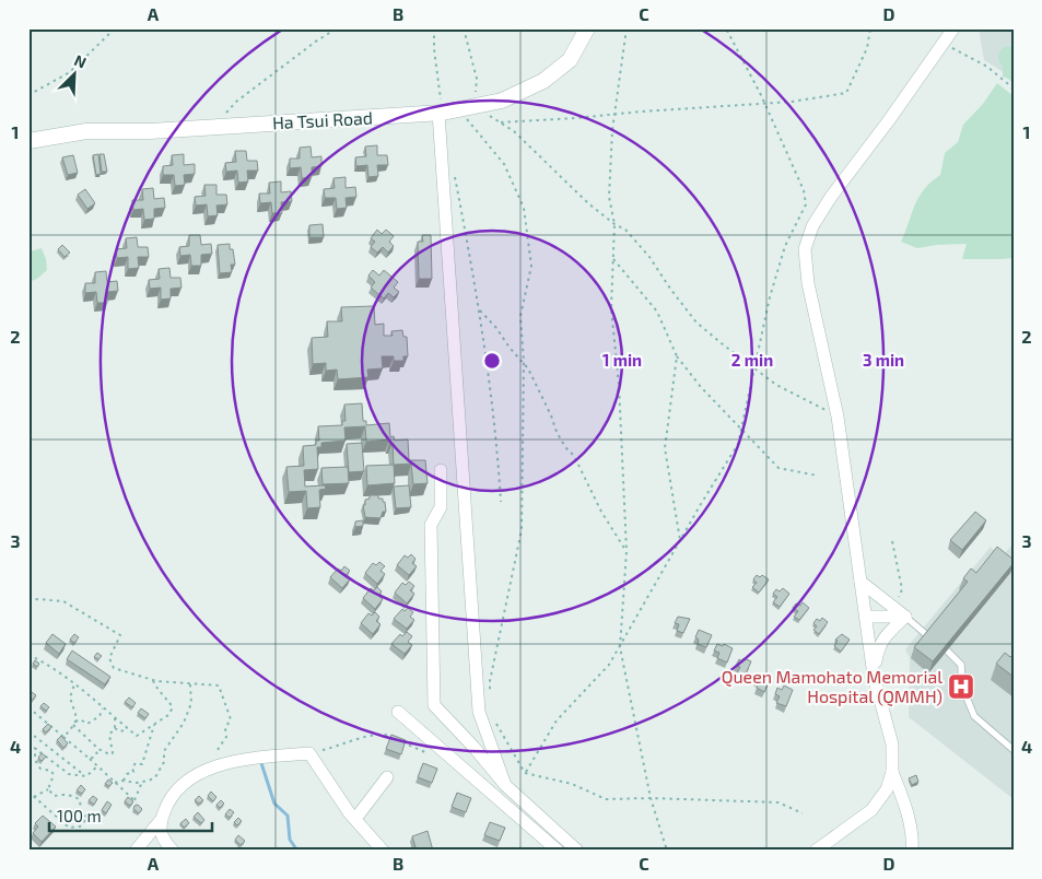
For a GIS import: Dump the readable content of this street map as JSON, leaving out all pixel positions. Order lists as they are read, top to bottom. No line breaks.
{"streets":{"street":["Ha Tsui Road"]},"places":{"hospital":["Queen Mamohato Memorial Hospital (QMMH)"]},"scale_bar":"100 m","north":"top right","grid":{"columns":["A","B","C","D"],"rows":["1","2","3","4"]},"rings":["1 min","2 min","3 min"]}
